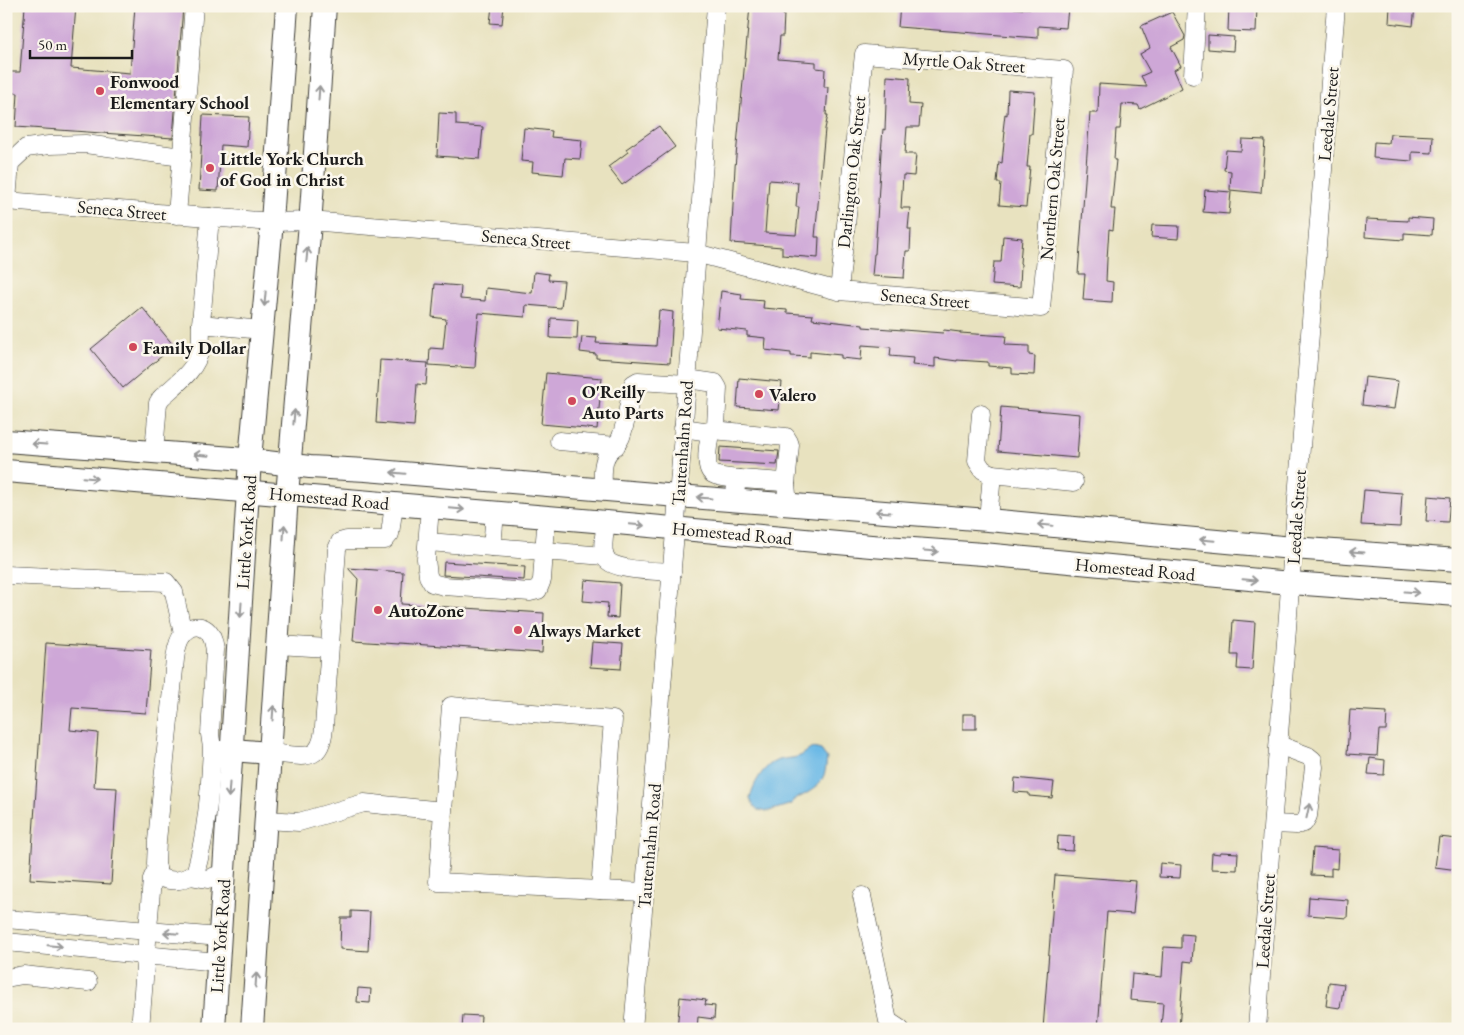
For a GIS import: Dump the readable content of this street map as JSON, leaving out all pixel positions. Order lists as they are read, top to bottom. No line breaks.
{"streets":{"main road":["Homestead Road","Little York Road"],"street":["Myrtle Oak Street","Leedale Street","Darlington Oak Street","Northern Oak Street","Seneca Street","Tautenhahn Road"]},"crossings":[["Myrtle Oak Street","Darlington Oak Street"],["Myrtle Oak Street","Northern Oak Street"],["Leedale Street","Homestead Road"],["Darlington Oak Street","Seneca Street"],["Northern Oak Street","Seneca Street"],["Seneca Street","Tautenhahn Road"],["Seneca Street","Little York Road"],["Tautenhahn Road","Homestead Road"],["Homestead Road","Little York Road"]],"places":["Fonwood Elementary School","Little York Church of God in Christ","Family Dollar","Valero","O'Reilly Auto Parts","AutoZone","Always Market"],"scale_bar":"50 m"}
